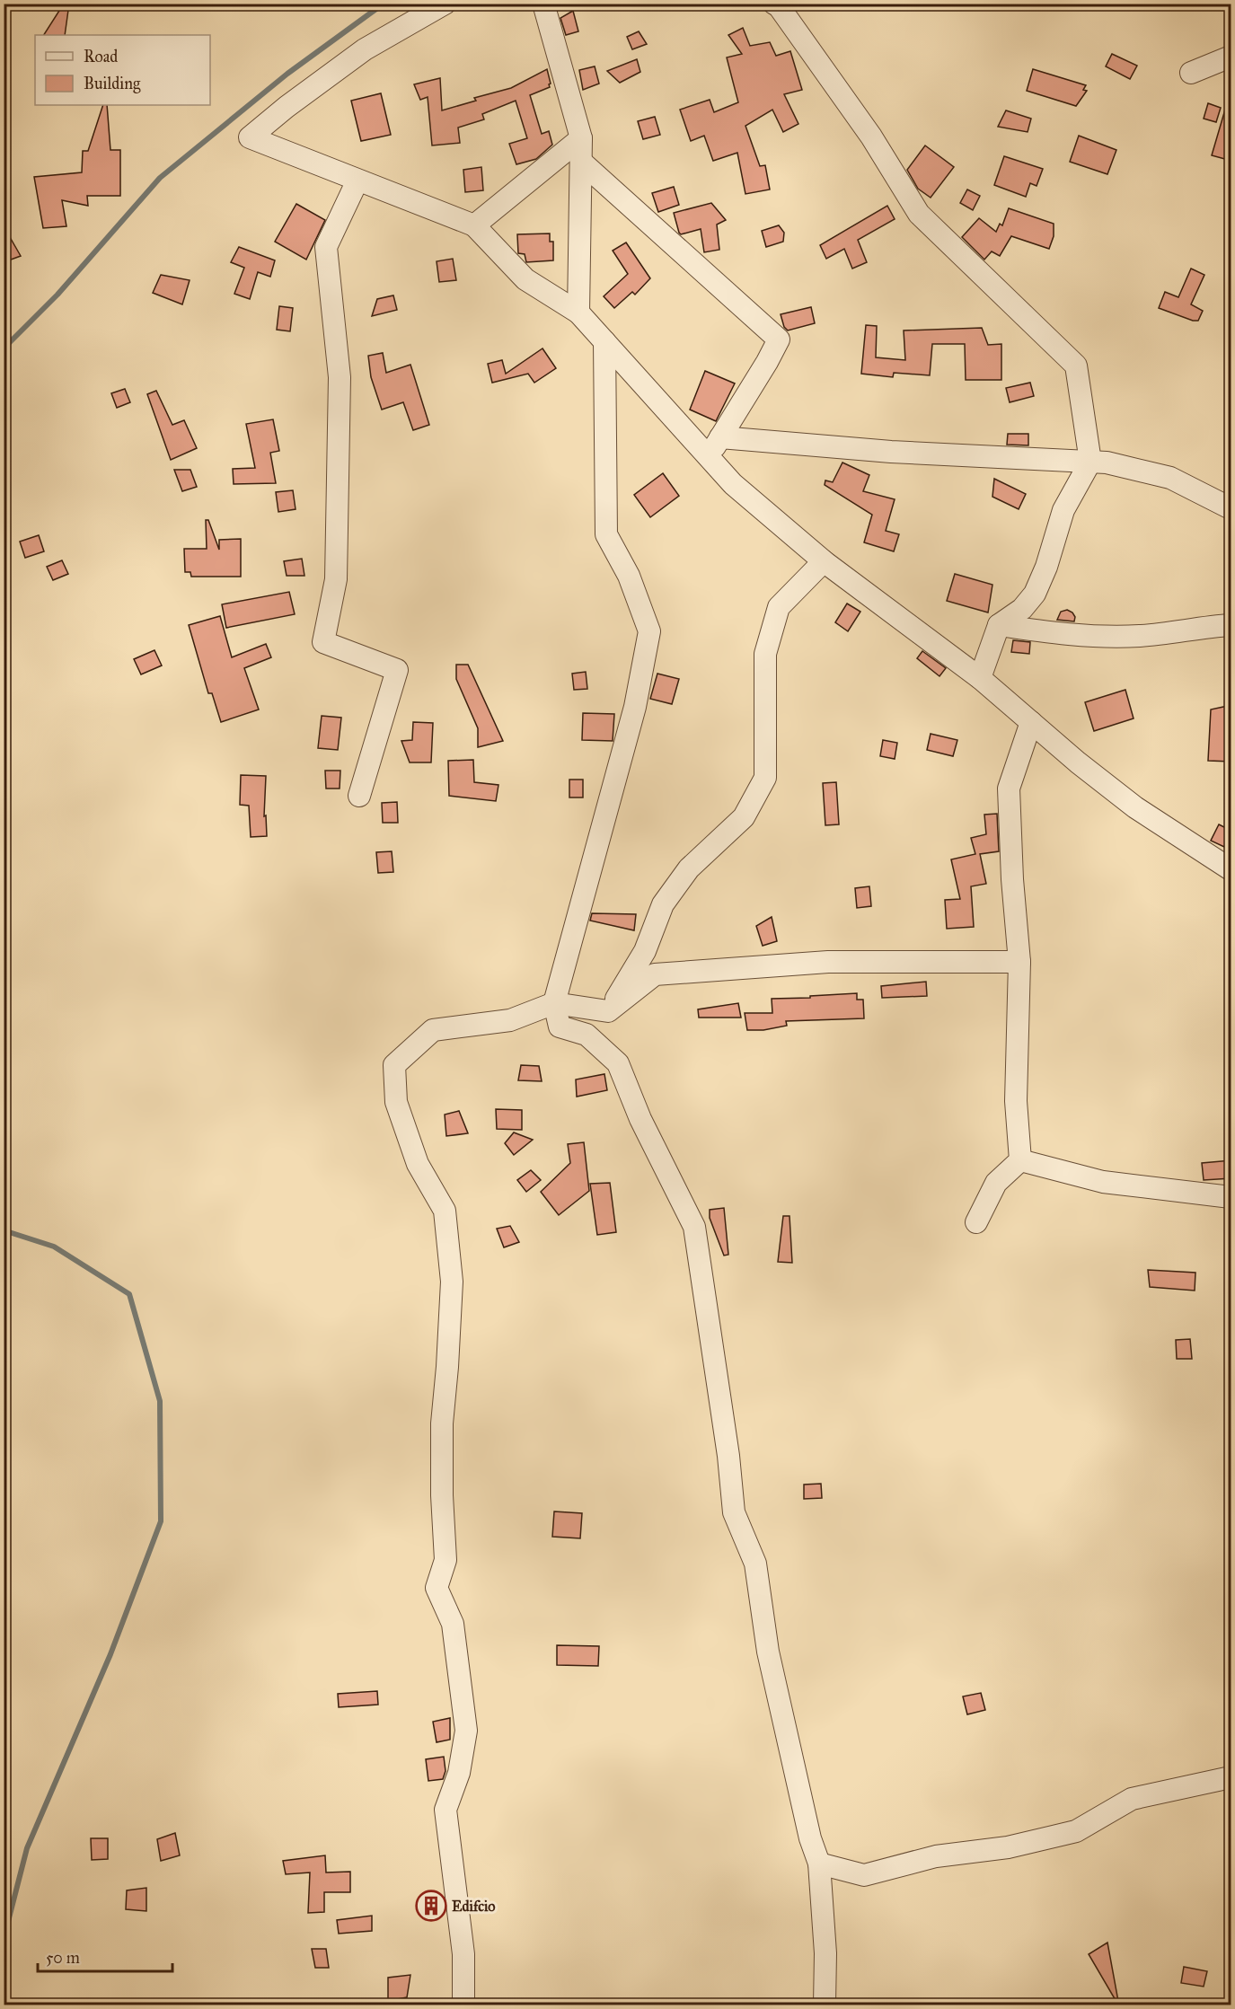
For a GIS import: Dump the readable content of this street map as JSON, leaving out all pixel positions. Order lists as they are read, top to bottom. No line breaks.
{"places":{"building":["Edifcio"]},"legend":["Road","Building"],"scale_bar":"50 m"}
